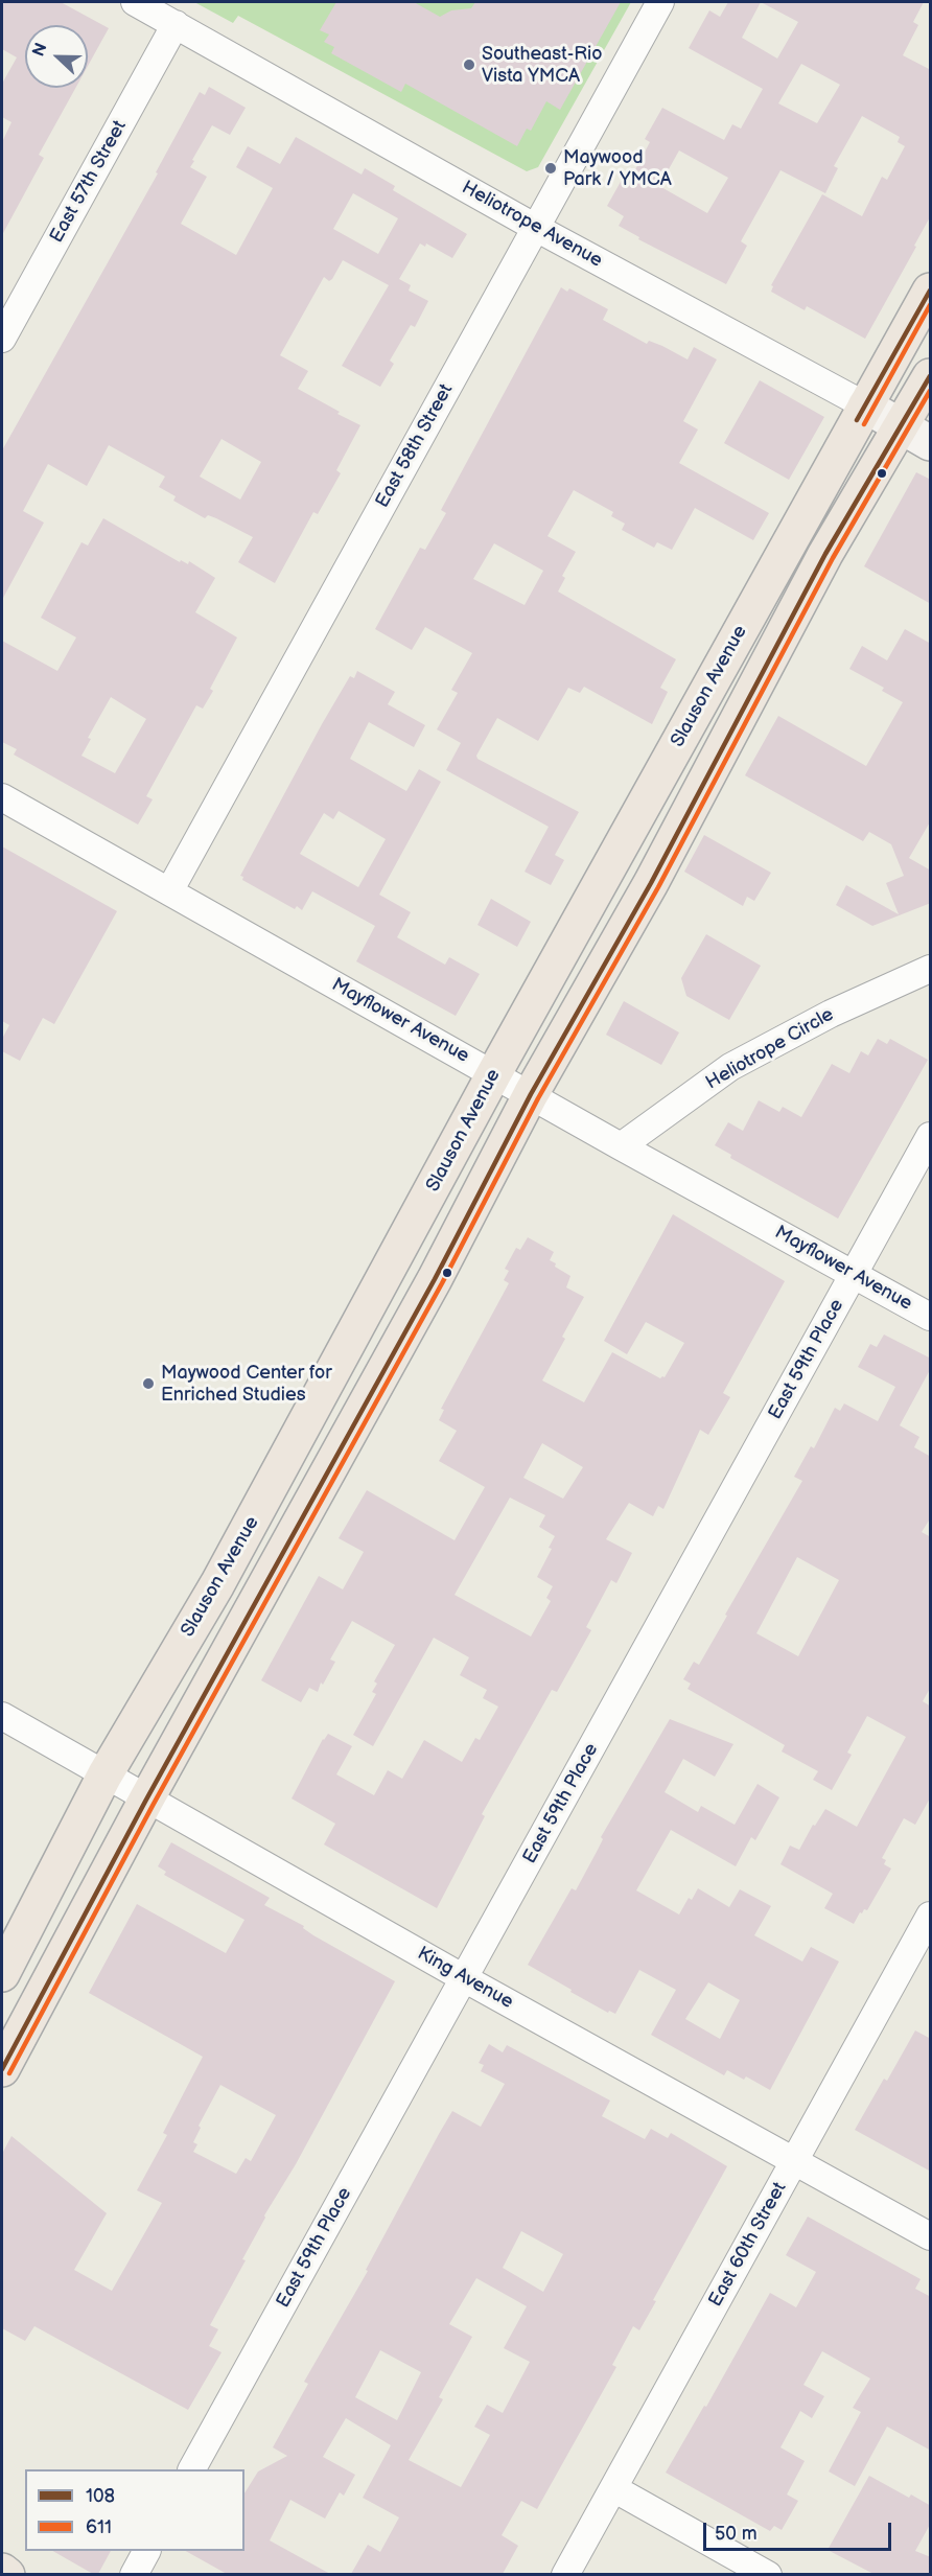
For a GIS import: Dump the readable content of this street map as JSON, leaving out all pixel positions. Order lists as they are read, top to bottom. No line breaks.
{"streets":{"main road":["Slauson Avenue"],"street":["East 57th Street","Heliotrope Avenue","East 58th Street","Mayflower Avenue","Heliotrope Circle","East 59th Place","King Avenue","East 60th Street"]},"crossings":[["East 57th Street","Heliotrope Avenue"],["Heliotrope Avenue","East 58th Street"],["Heliotrope Avenue","Slauson Avenue"],["East 58th Street","Mayflower Avenue"],["Slauson Avenue","Mayflower Avenue"],["Slauson Avenue","King Avenue"],["Mayflower Avenue","Heliotrope Circle"],["Mayflower Avenue","East 59th Place"],["East 59th Place","King Avenue"],["King Avenue","East 60th Street"]],"places":["Southeast-Rio Vista YMCA","Maywood Park / YMCA","Maywood Center for Enriched Studies"],"lines":["transit line 108","transit line 611"],"legend":["108","611"],"scale_bar":"50 m","north":"left"}
